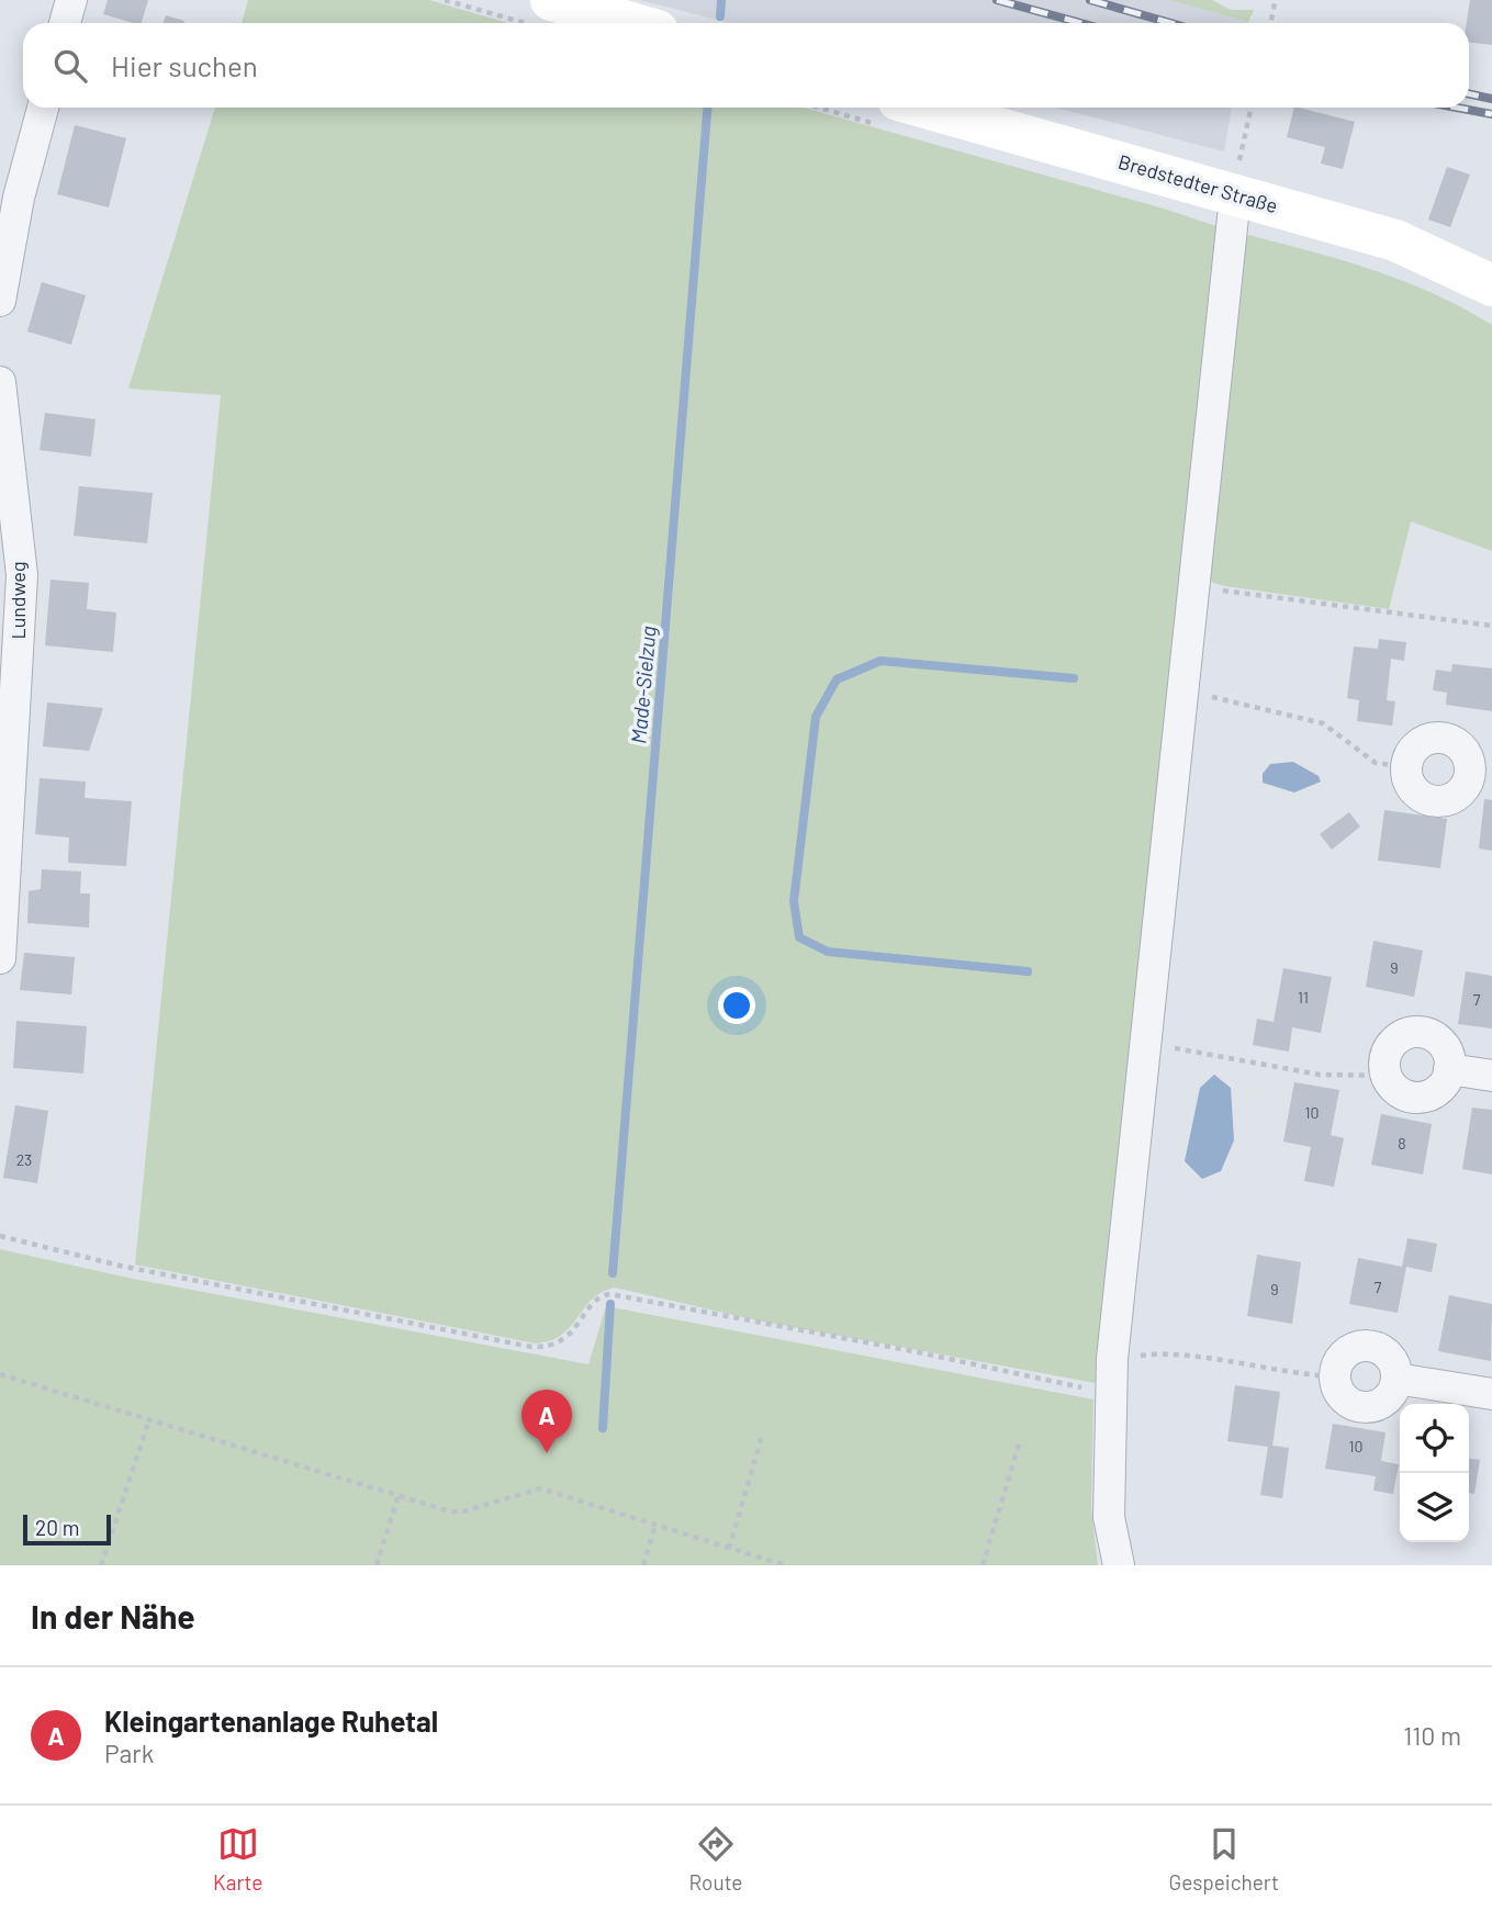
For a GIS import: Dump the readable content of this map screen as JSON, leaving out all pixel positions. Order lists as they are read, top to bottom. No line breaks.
{"streets":{"main road":["Bredstedter Straße"],"street":["Lundweg"]},"water":["Made-Sielzug"],"house_numbers":["9","11","7","10","8","23","7","9","10"],"scale_bar":"20 m","page":{"search":"Hier suchen","pins":"A","scale":"20 m","heading":"In der Nähe","list":[{"mark":"A","name":"Kleingartenanlage Ruhetal","note":"Park","value":"110 m"}],"nav":["Karte","Route","Gespeichert"]}}
